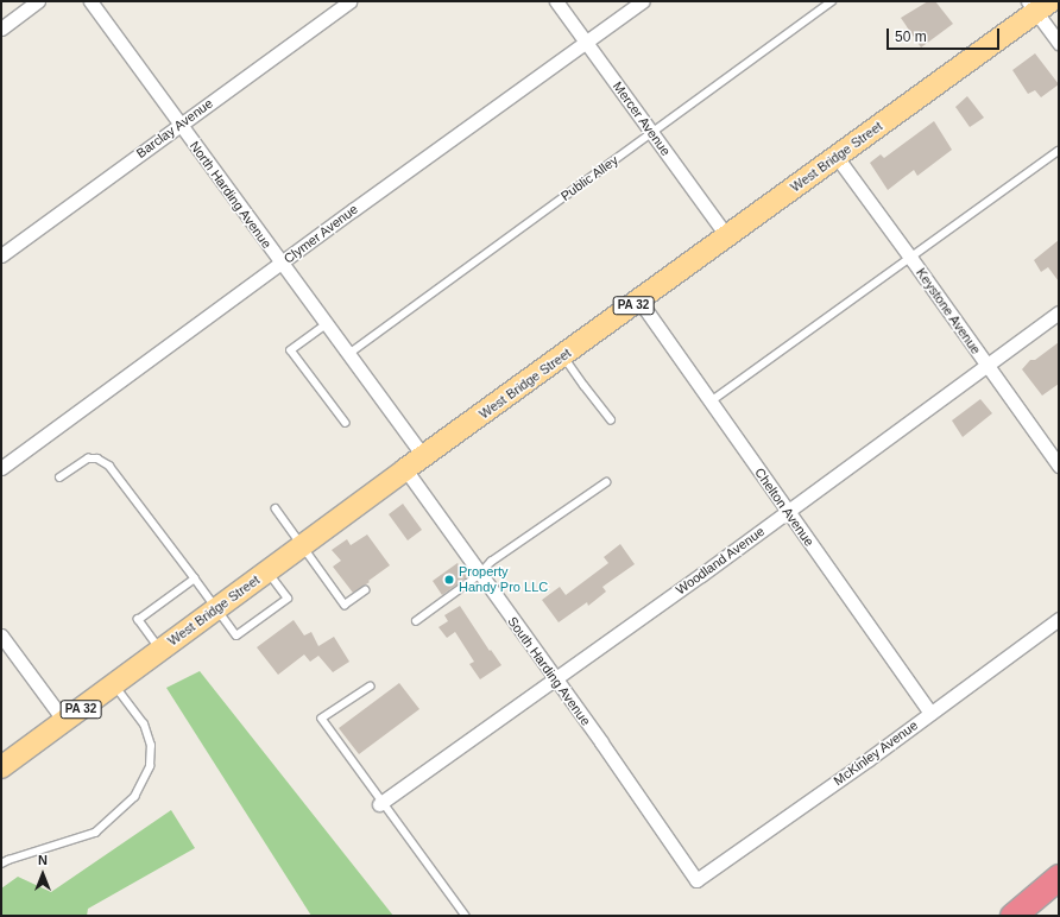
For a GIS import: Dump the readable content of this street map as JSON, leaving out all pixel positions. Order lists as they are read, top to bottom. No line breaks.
{"streets":{"main road":["West Bridge Street","PA 32"],"street":["Mercer Avenue","Barclay Avenue","North Harding Avenue","Clymer Avenue","Keystone Avenue","Chelton Avenue","Woodland Avenue","South Harding Avenue","McKinley Avenue"],"lane":["Public Alley"]},"crossings":[["Mercer Avenue","West Bridge Street"],["Mercer Avenue","Public Alley"],["Mercer Avenue","Clymer Avenue"],["Barclay Avenue","North Harding Avenue"],["West Bridge Street","North Harding Avenue"],["West Bridge Street","Keystone Avenue"],["West Bridge Street","Chelton Avenue"],["West Bridge Street","South Harding Avenue"],["Public Alley","North Harding Avenue"],["North Harding Avenue","Clymer Avenue"],["Keystone Avenue","Woodland Avenue"],["Chelton Avenue","Woodland Avenue"],["Chelton Avenue","McKinley Avenue"],["Woodland Avenue","South Harding Avenue"],["South Harding Avenue","McKinley Avenue"]],"places":["Property Handy Pro LLC"],"scale_bar":"50 m","north":"top"}
